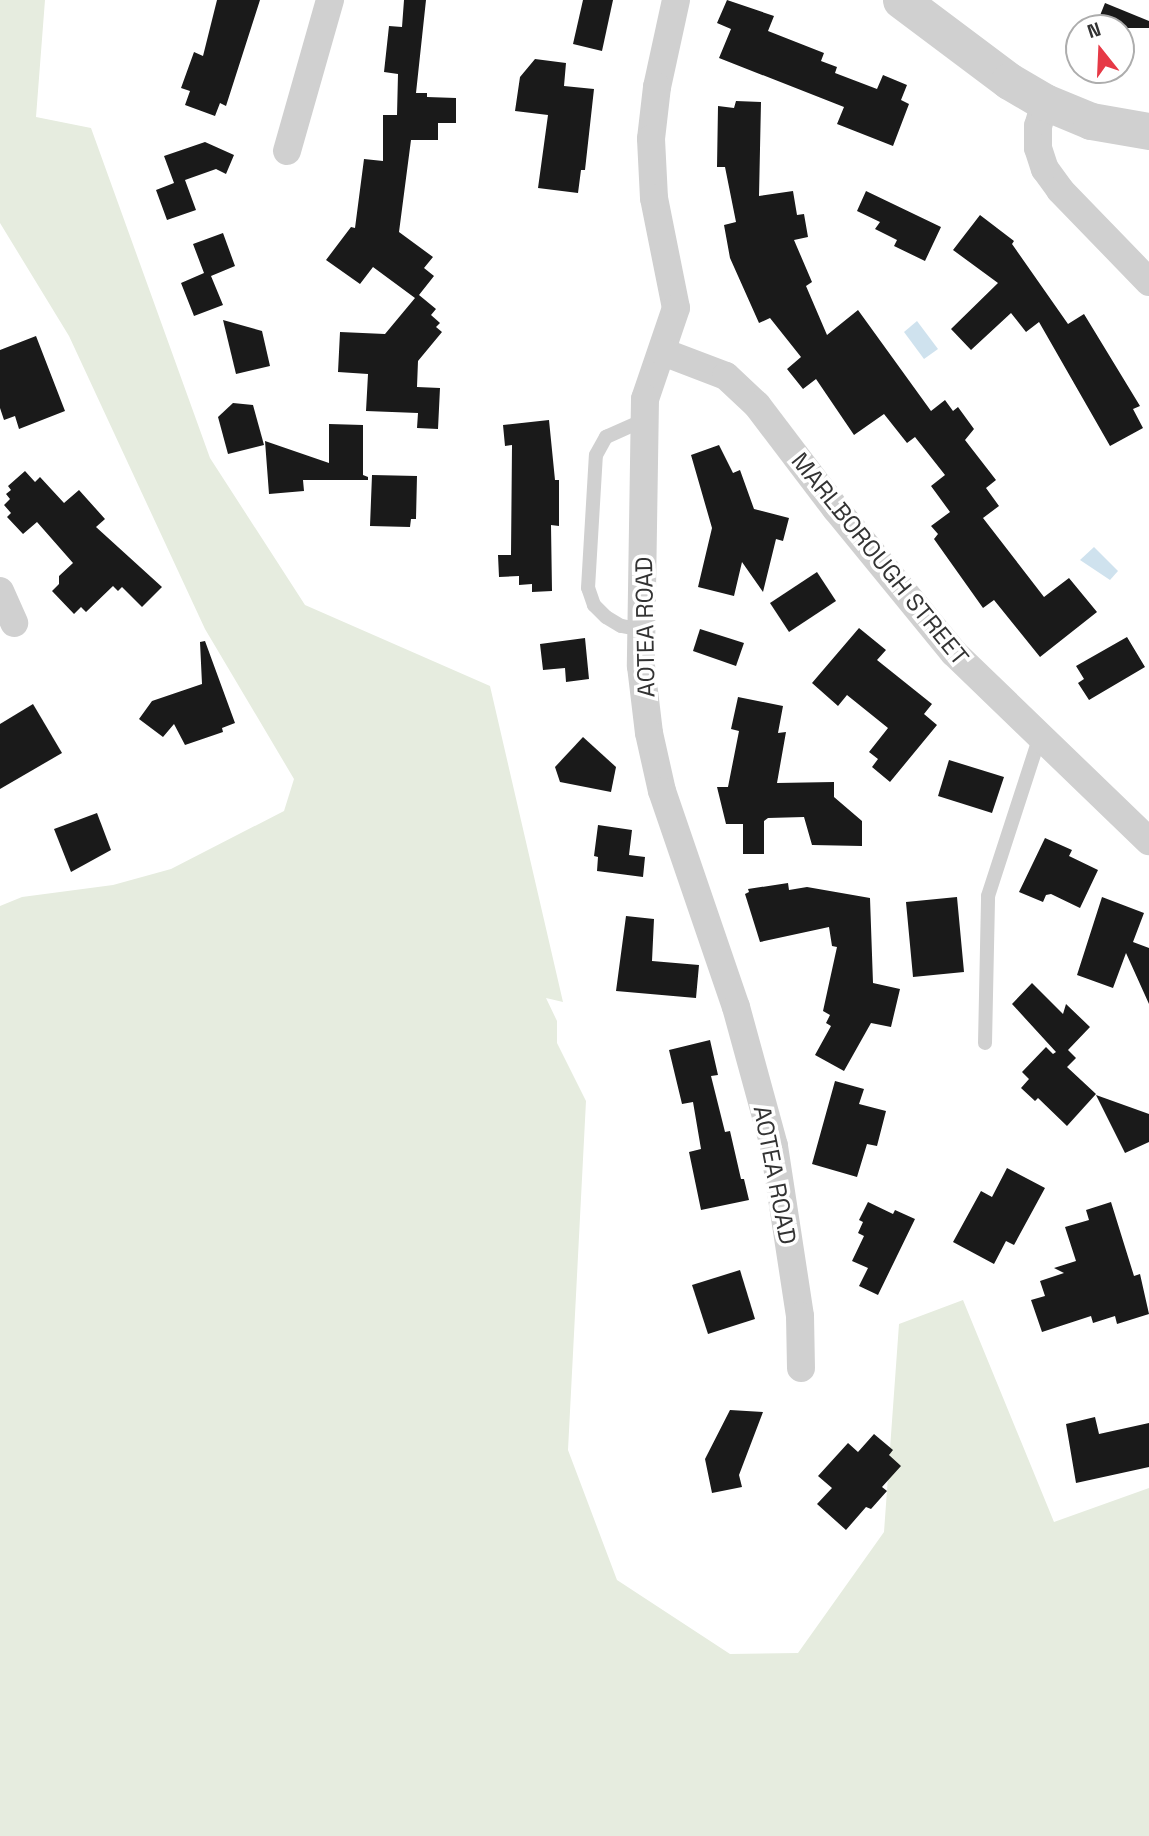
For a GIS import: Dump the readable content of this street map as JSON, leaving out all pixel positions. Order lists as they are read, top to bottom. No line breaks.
{"streets":{"street":["MARLBOROUGH STREET","AOTEA ROAD"]},"crossings":[["MARLBOROUGH STREET","AOTEA ROAD"]],"north":"top"}
